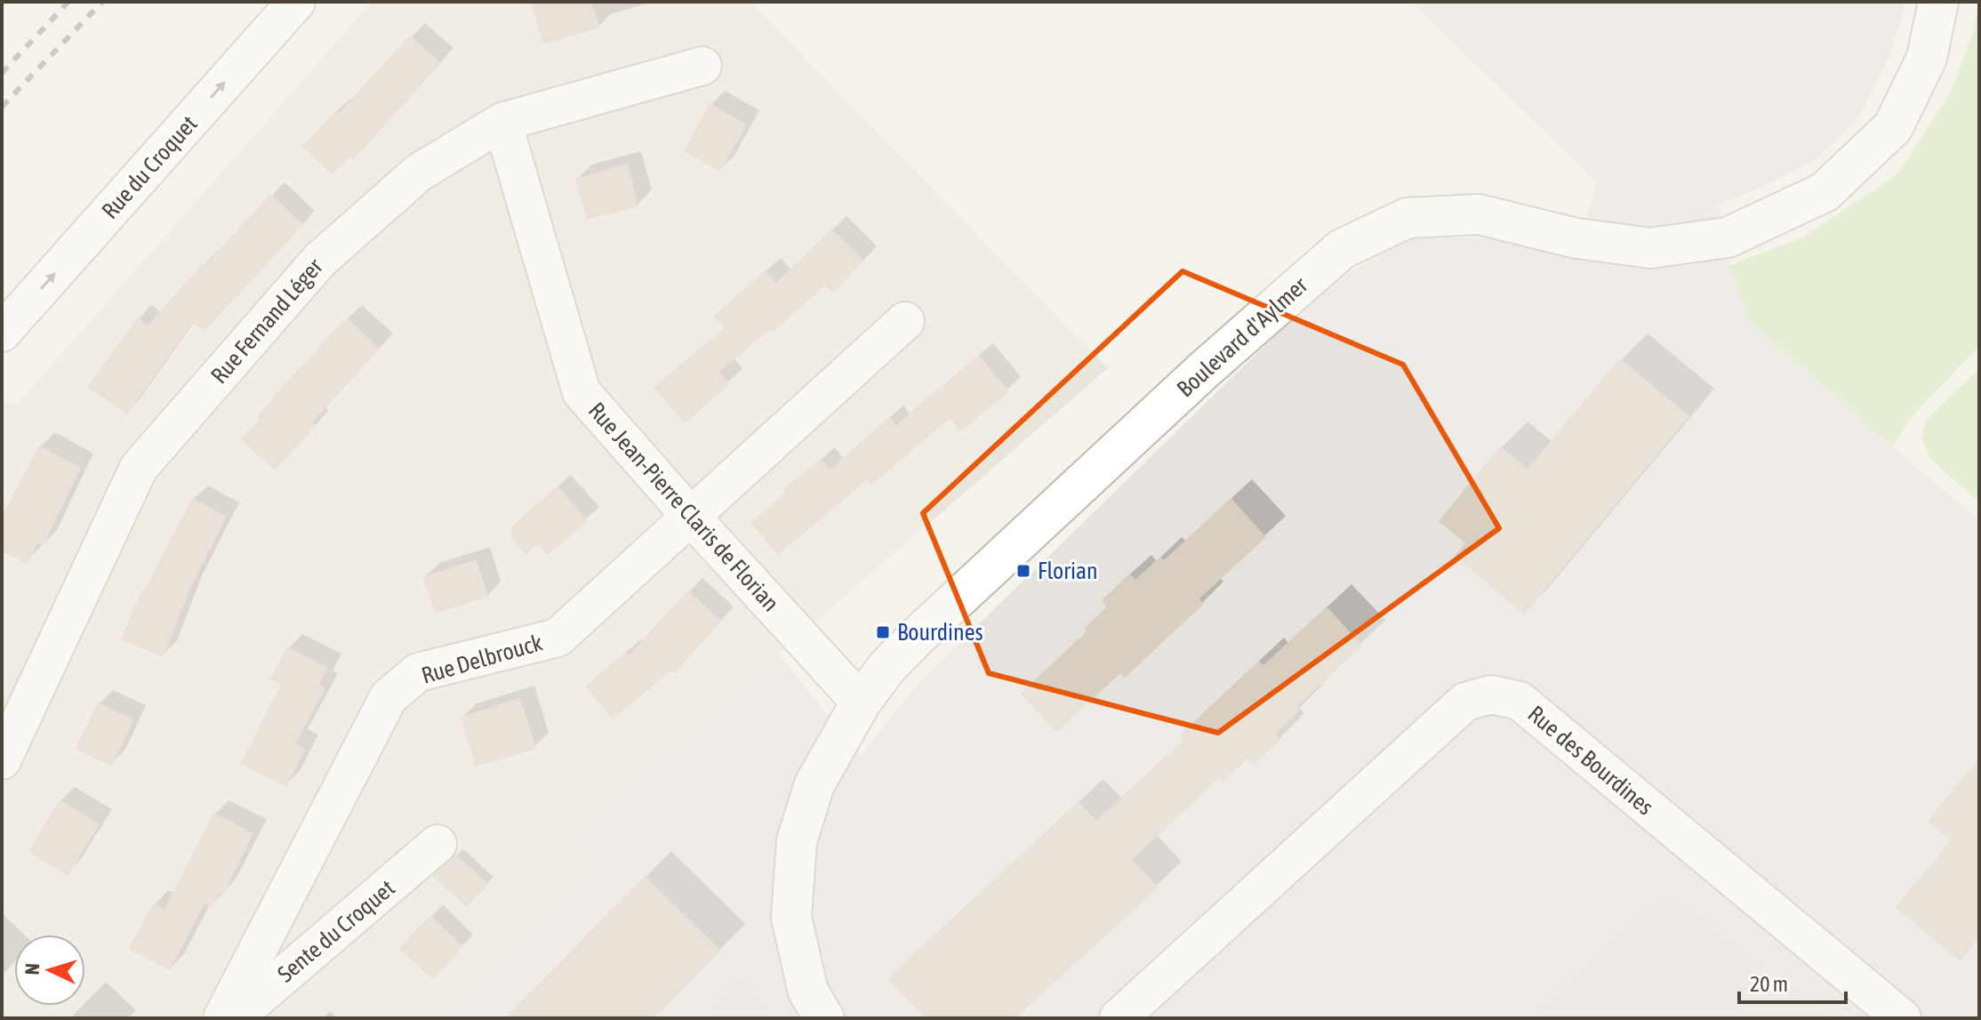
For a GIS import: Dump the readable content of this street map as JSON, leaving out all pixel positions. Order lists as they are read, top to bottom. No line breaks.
{"streets":{"street":["Rue du Croquet","Rue Fernand Léger","Boulevard d'Aylmer","Rue Jean-Pierre Claris de Florian","Rue Delbrouck","Rue des Bourdines","Sente du Croquet"]},"crossings":[["Rue Fernand Léger","Rue Jean-Pierre Claris de Florian"],["Boulevard d'Aylmer","Rue Jean-Pierre Claris de Florian"],["Rue Jean-Pierre Claris de Florian","Rue Delbrouck"]],"one_way":["Rue du Croquet"],"places":{"transit":["Florian","Bourdines"]},"scale_bar":"20 m","north":"left"}
